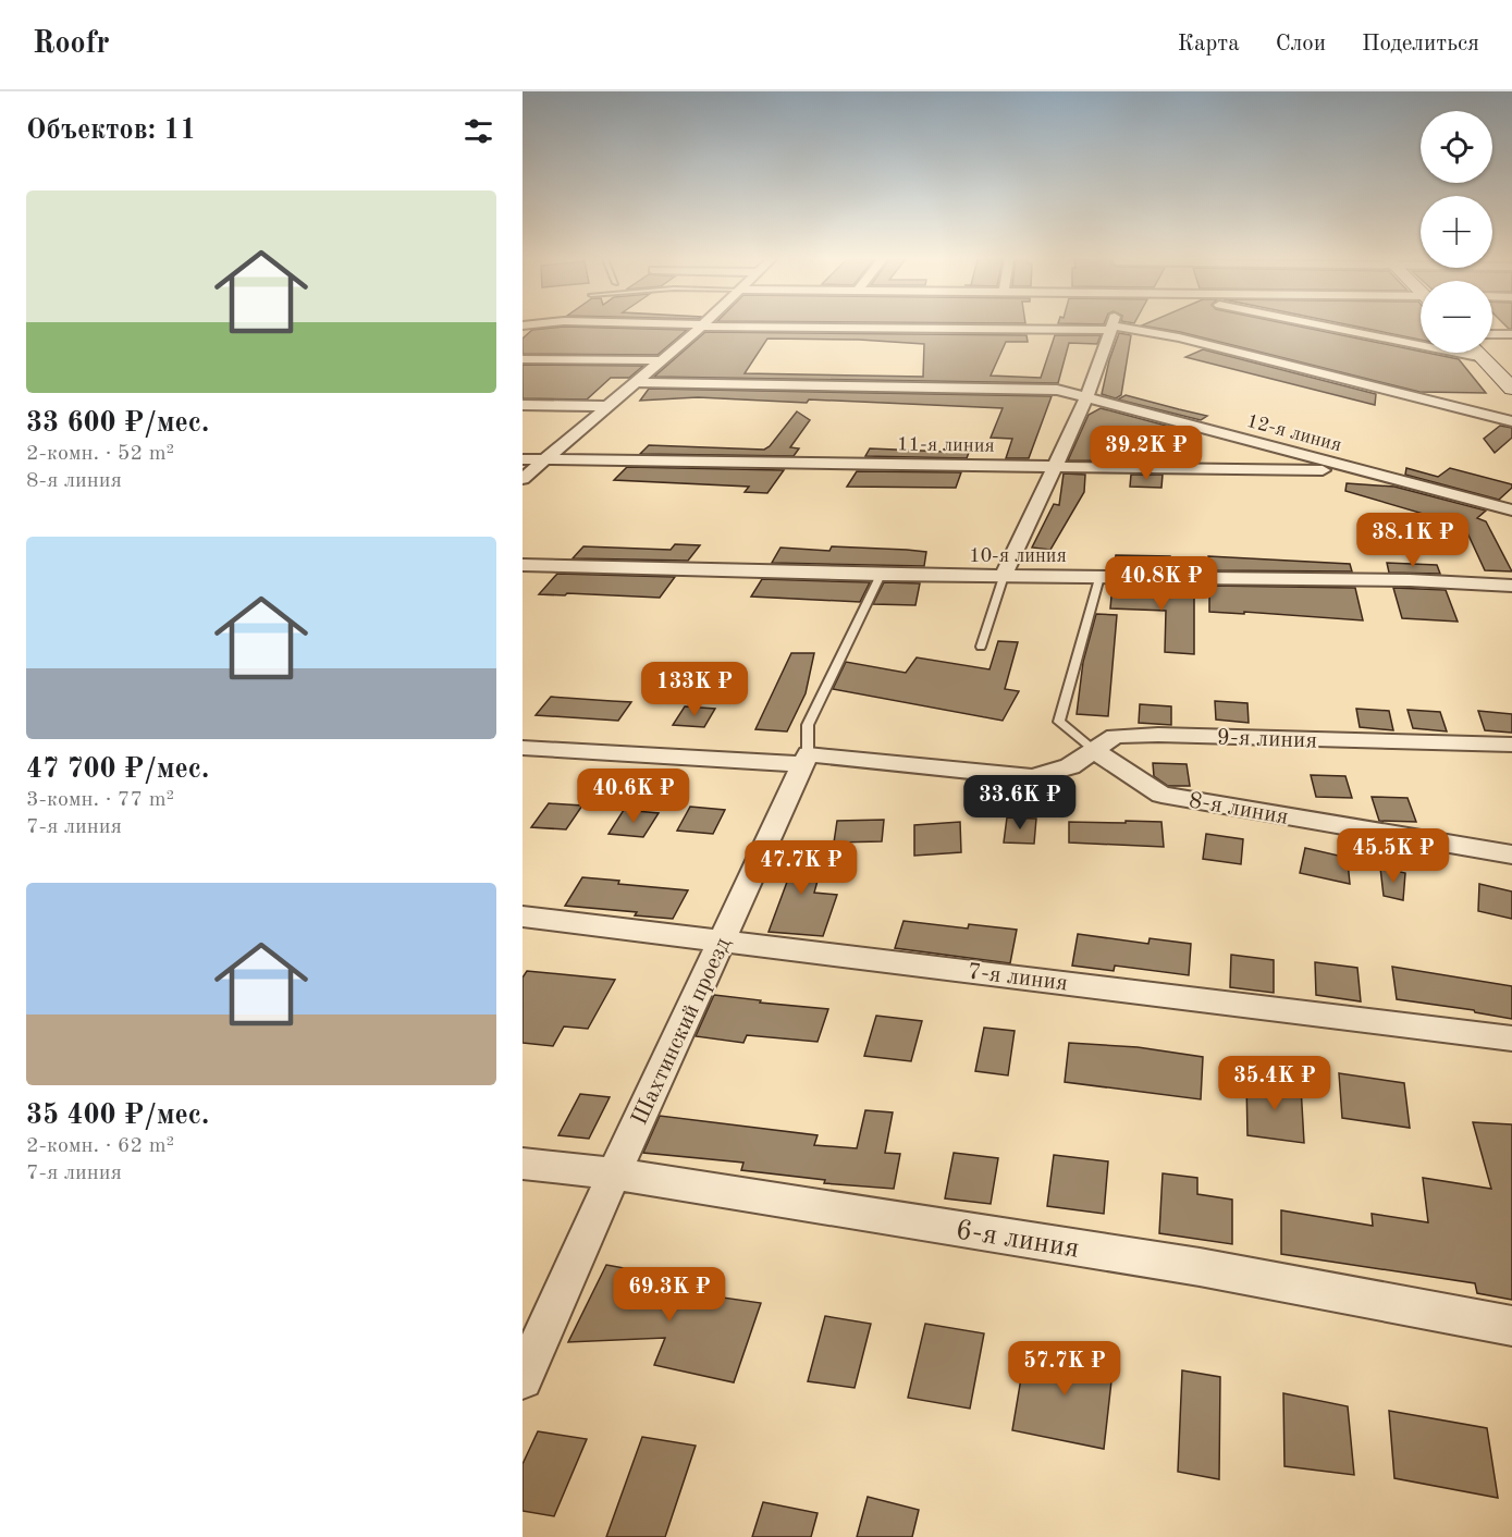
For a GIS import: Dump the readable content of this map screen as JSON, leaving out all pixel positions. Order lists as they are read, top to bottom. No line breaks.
{"streets":{"street":["12-я линия","11-я линия","10-я линия","9-я линия","8-я линия","7-я линия","Шахтинский проезд","6-я линия"]},"crossings":[["12-я линия","11-я линия"],["10-я линия","Шахтинский проезд"],["9-я линия","8-я линия"],["9-я линия","Шахтинский проезд"],["7-я линия","Шахтинский проезд"],["Шахтинский проезд","6-я линия"]],"page":{"header":"Roofr","nav":["Карта","Слои","Поделиться"],"heading":"Объектов: 11","map_buttons":["+","−"],"list":[{"name":"33 600 ₽/мес.","note":"2-комн. · 52 m² · 8-я линия"},{"name":"47 700 ₽/мес.","note":"3-комн. · 77 m² · 7-я линия"},{"name":"35 400 ₽/мес.","note":"2-комн. · 62 m² · 7-я линия"}],"price":["39.2K ₽","38.1K ₽","40.8K ₽","133K ₽","40.6K ₽","33.6K ₽","45.5K ₽","47.7K ₽","35.4K ₽","69.3K ₽","57.7K ₽"]}}
